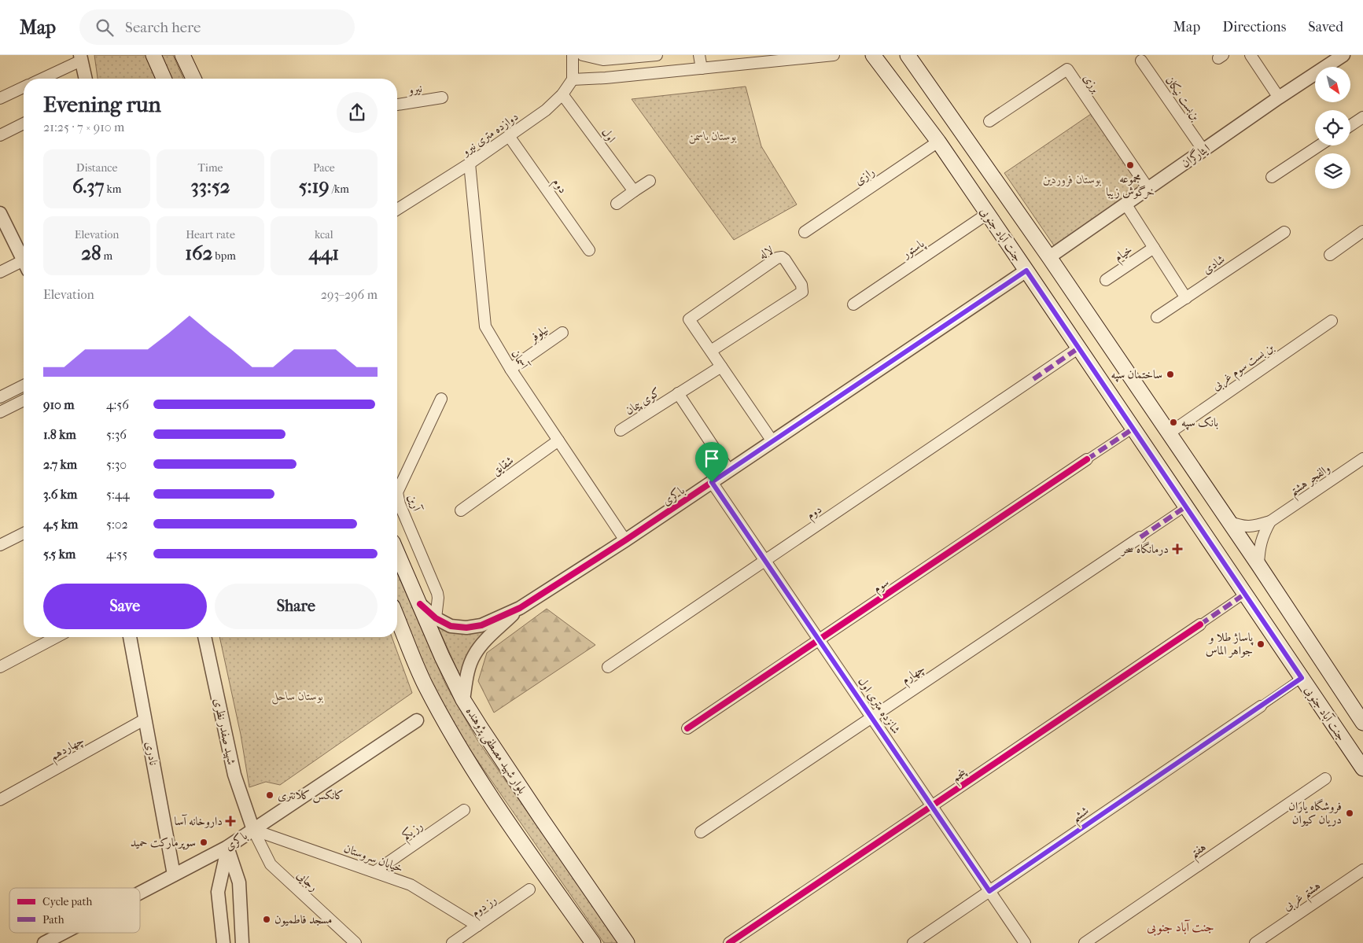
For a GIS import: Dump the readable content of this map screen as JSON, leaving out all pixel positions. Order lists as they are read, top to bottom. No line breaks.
{"streets":{"main road":["جنت آباد جنوبی","بلوار شهید مصطفی پژوهنده"],"street":["برزی","نیرو","بن‌بست نیکان","دوازده متری نیرو","اول","ایثارگران","رازی","دوم","پاستور","لاله","خیام","شادی","نیلوفر","آسمان","بن بست سوم غربی","کوی پیمان","شقایق","والفجر هشتم","باکری","آرین","سوم","چهارم","شانزده متری اول","شهید صفدر نظری","چهاردهم","نادری","پنجم","ششم","رز یکم","هفتم","خیابان سروستان","رجایی","هشتم غربی","رز دوم"]},"crossings":[["برزی","ایثارگران"],["بن‌بست نیکان","ایثارگران"],["دوازده متری نیرو","اول"],["دوازده متری نیرو","دوم"],["دوازده متری نیرو","آسمان"],["رازی","جنت آباد جنوبی"],["دوم","جنت آباد جنوبی"],["دوم","شانزده متری اول"],["جنت آباد جنوبی","پاستور"],["جنت آباد جنوبی","باکری"],["لاله","کوی پیمان"],["لاله","باکری"],["نیلوفر","آسمان"],["آسمان","شقایق"],["آسمان","باکری"],["کوی پیمان","باکری"],["باکری","آرین"],["باکری","شانزده متری اول"],["باکری","شهید صفدر نظری"],["باکری","بلوار شهید مصطفی پژوهنده"],["باکری","نادری"],["باکری","خیابان سروستان"],["باکری","رجایی"],["سوم","شانزده متری اول"],["چهارم","شانزده متری اول"],["شانزده متری اول","پنجم"],["شانزده متری اول","ششم"],["شهید صفدر نظری","خیابان سروستان"],["شهید صفدر نظری","رجایی"],["چهاردهم","نادری"],["رز یکم","خیابان سروستان"],["خیابان سروستان","رجایی"],["خیابان سروستان","رز دوم"]],"districts":["جنت‌ آباد جنوبی"],"parks":["بوستان یاسمن","بوستان فروردین","بوستان ساحل"],"places":{"other":["مجموعه خرگوش زیبا","ساختمان سپه","بانک سپه","پاساژ طلا و جواهر الماس","کانکس کلانتری","فروشگاه یاران دریان کیوان","سوپرمارکت حمید","مسجد فاطمیون"],"health":["درمانگاه سحر","داروخانه آسا"]},"legend":["Cycle path","Path"],"north":"bottom right","page":{"header":"Map","search":"Search here","nav":["Map","Directions","Saved"],"heading":["Evening run","21:25 · 7 × 910 m"],"stats":[["Distance","6.37 km"],["Time","33:52"],["Pace","5:19 /km"],["Elevation","28 m"],["Heart rate","162 bpm"],["kcal","441"]],"chart":["Elevation","293–296 m"],"list":[{"name":"910 m","note":"4:56"},{"name":"1.8 km","note":"5:36"},{"name":"2.7 km","note":"5:30"},{"name":"3.6 km","note":"5:44"},{"name":"4.5 km","note":"5:02"},{"name":"5.5 km","note":"4:55"}],"buttons":["Save","Share"]}}
